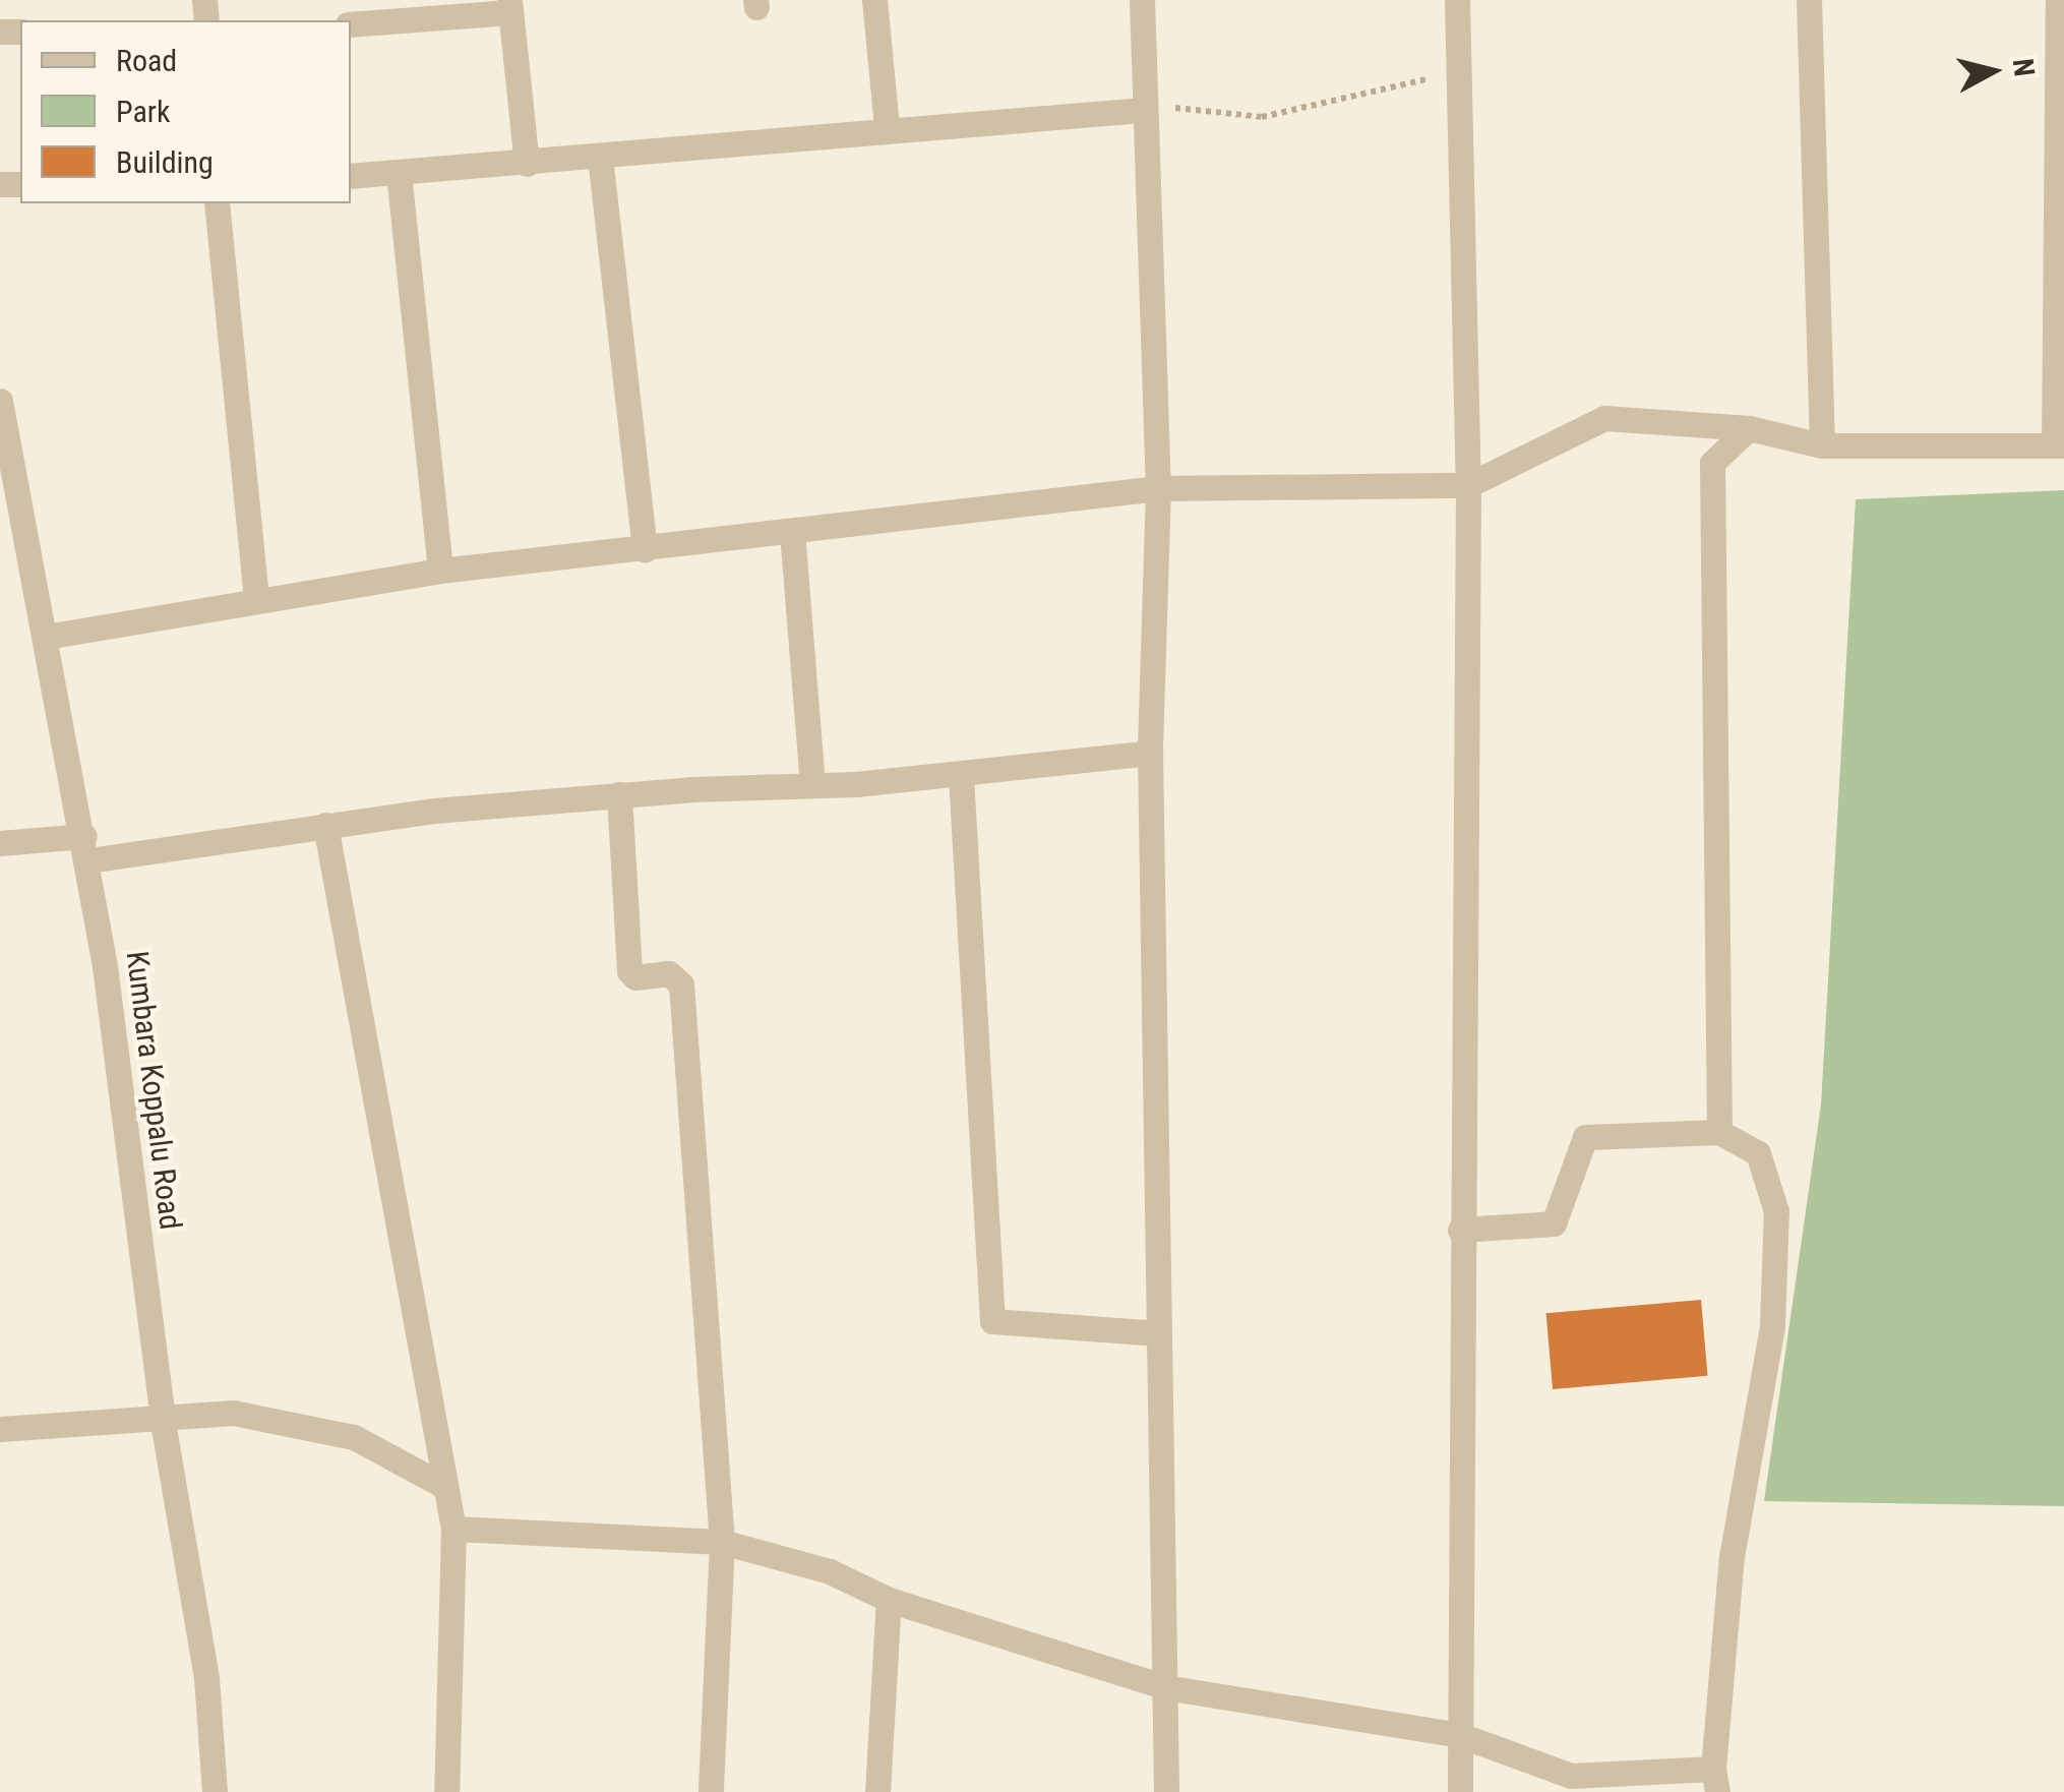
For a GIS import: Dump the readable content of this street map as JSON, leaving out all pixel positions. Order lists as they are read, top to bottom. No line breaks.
{"streets":{"street":["Kumbara Koppalu Road"]},"legend":["Road","Park","Building"],"north":"right"}
